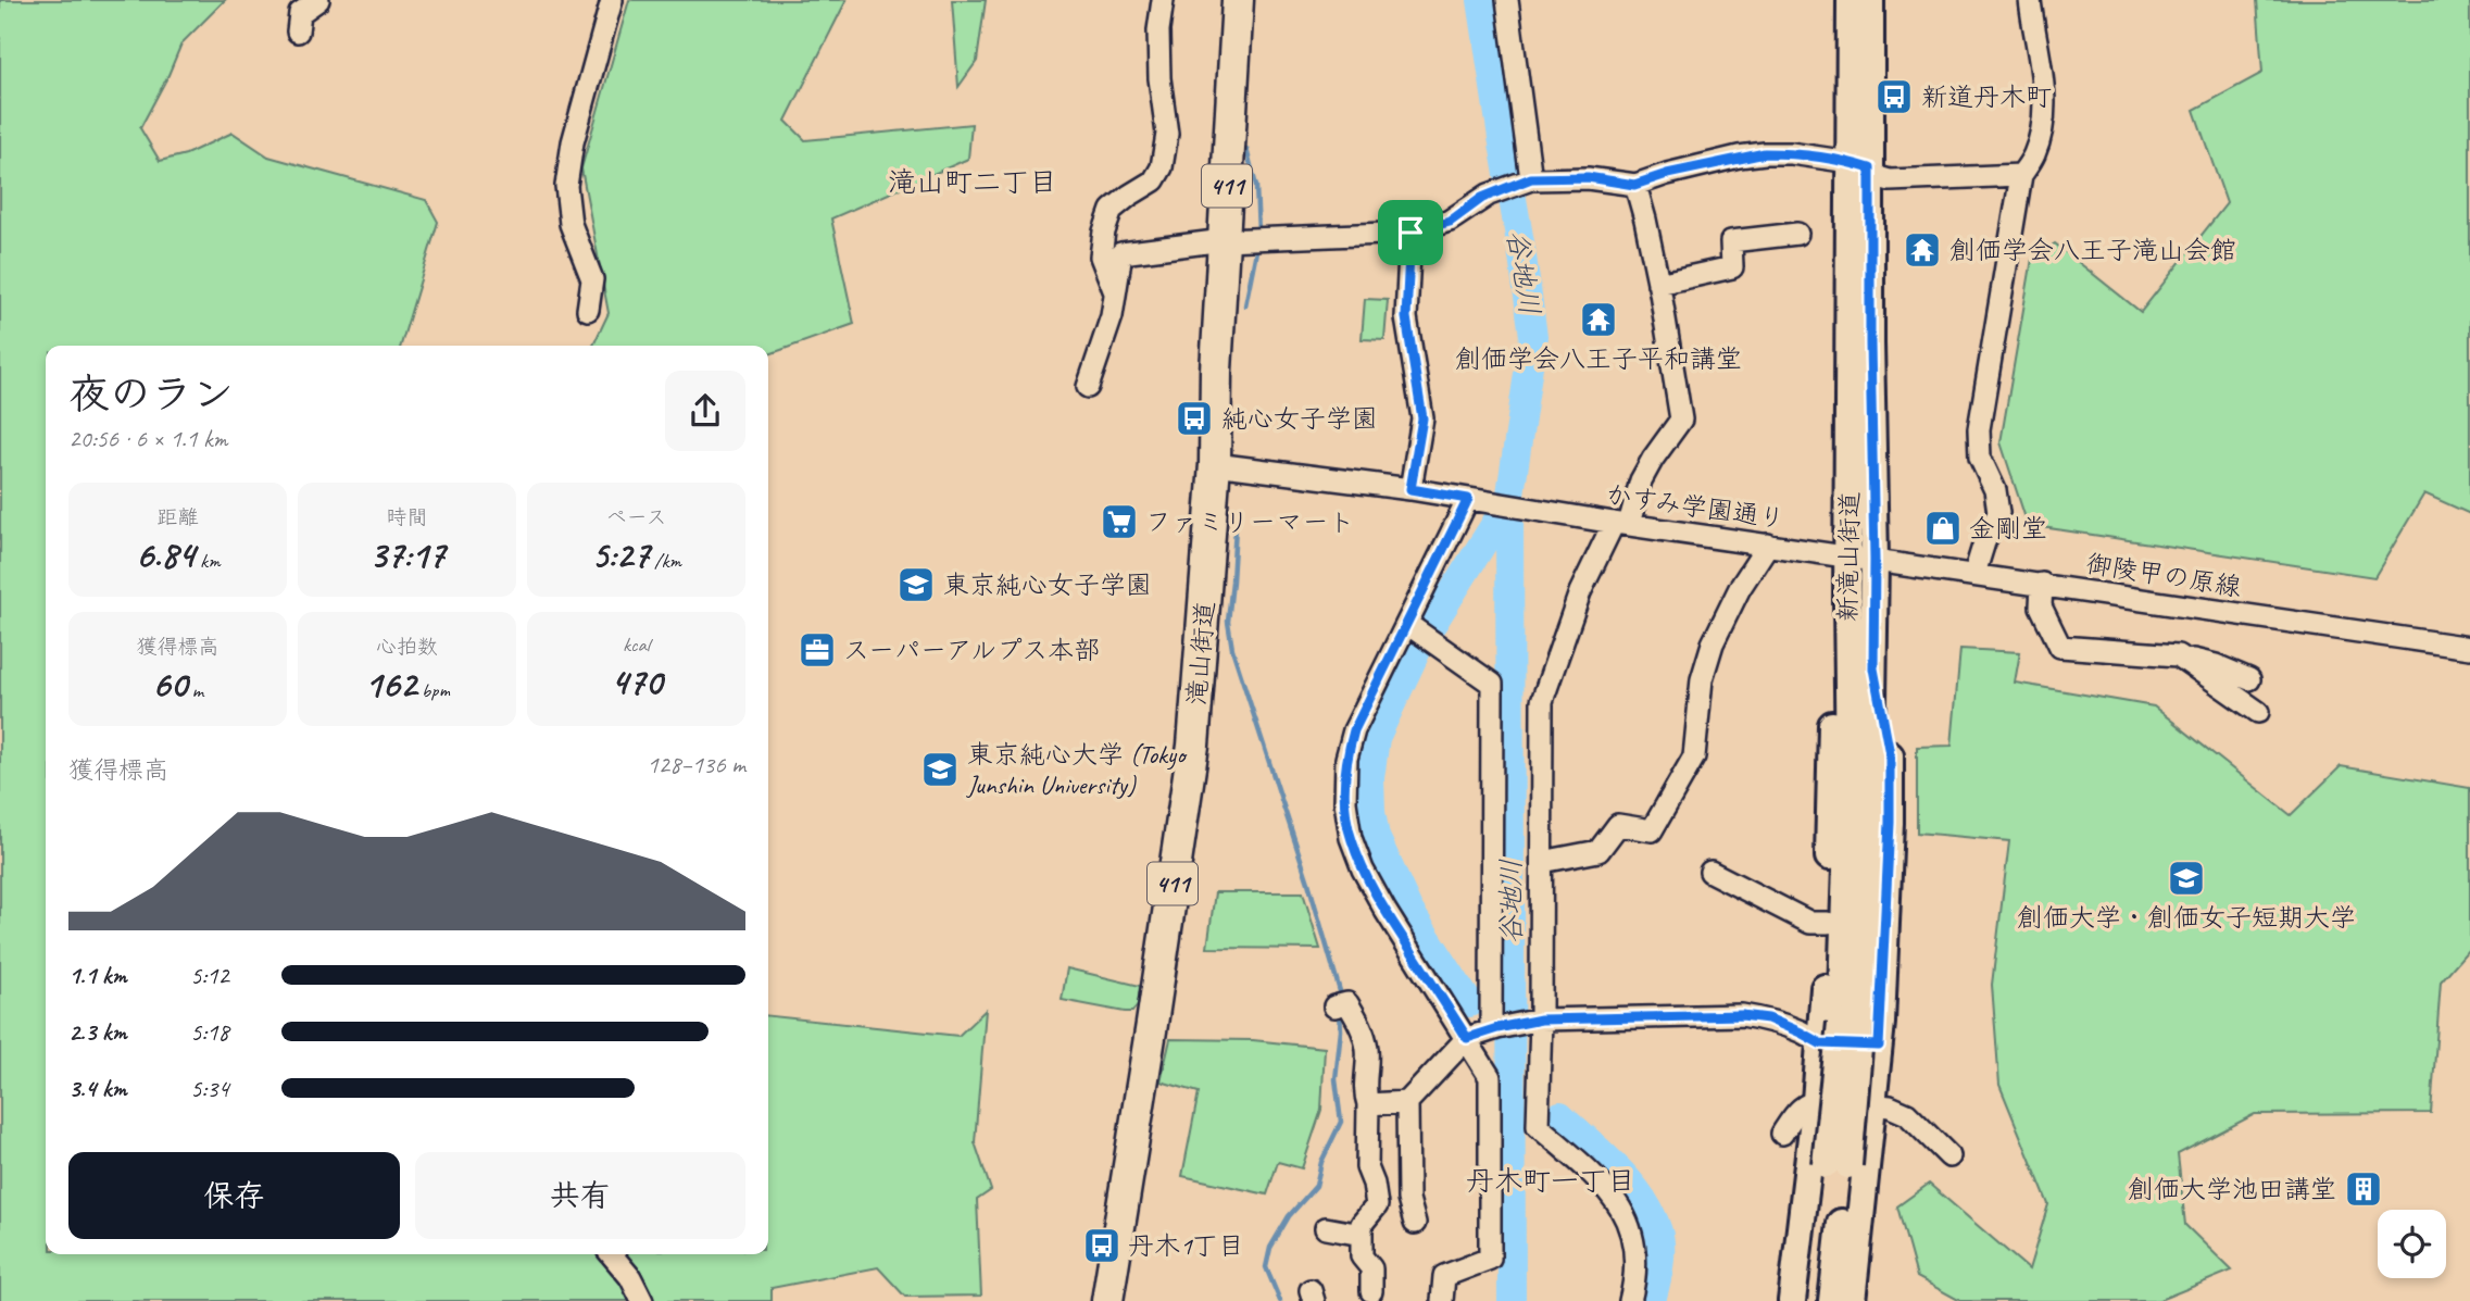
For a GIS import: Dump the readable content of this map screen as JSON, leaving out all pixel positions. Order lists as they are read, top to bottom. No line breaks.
{"streets":{"highway":["411","滝山街道"],"main road":["新滝山街道"],"street":["かすみ学園通り","御陵甲の原線"]},"crossings":[["かすみ学園通り","新滝山街道"],["かすみ学園通り","御陵甲の原線"],["新滝山街道","御陵甲の原線"]],"districts":["滝山町二丁目","丹木町一丁目"],"water":["谷地川"],"places":{"bus stop":["新道丹木町","純心女子学園","丹木1丁目"],"temple":["創価学会八王子滝山会館","創価学会八王子平和講堂"],"supermarket":["ファミリーマート"],"shop":["金剛堂"],"school or university":["東京純心女子学園","東京純心大学 (Tokyo Junshin University)","創価大学・創価女子短期大学"],"office":["スーパーアルプス本部"],"building":["創価大学池田講堂"]},"page":{"heading":["夜のラン","20:56 · 6 × 1.1 km"],"stats":[["距離","6.84 km"],["時間","37:17"],["ペース","5:27 /km"],["獲得標高","60 m"],["心拍数","162 bpm"],["kcal","470"]],"chart":["獲得標高","128–136 m"],"list":[{"name":"1.1 km","note":"5:12"},{"name":"2.3 km","note":"5:18"},{"name":"3.4 km","note":"5:34"}],"buttons":["保存","共有"]}}
